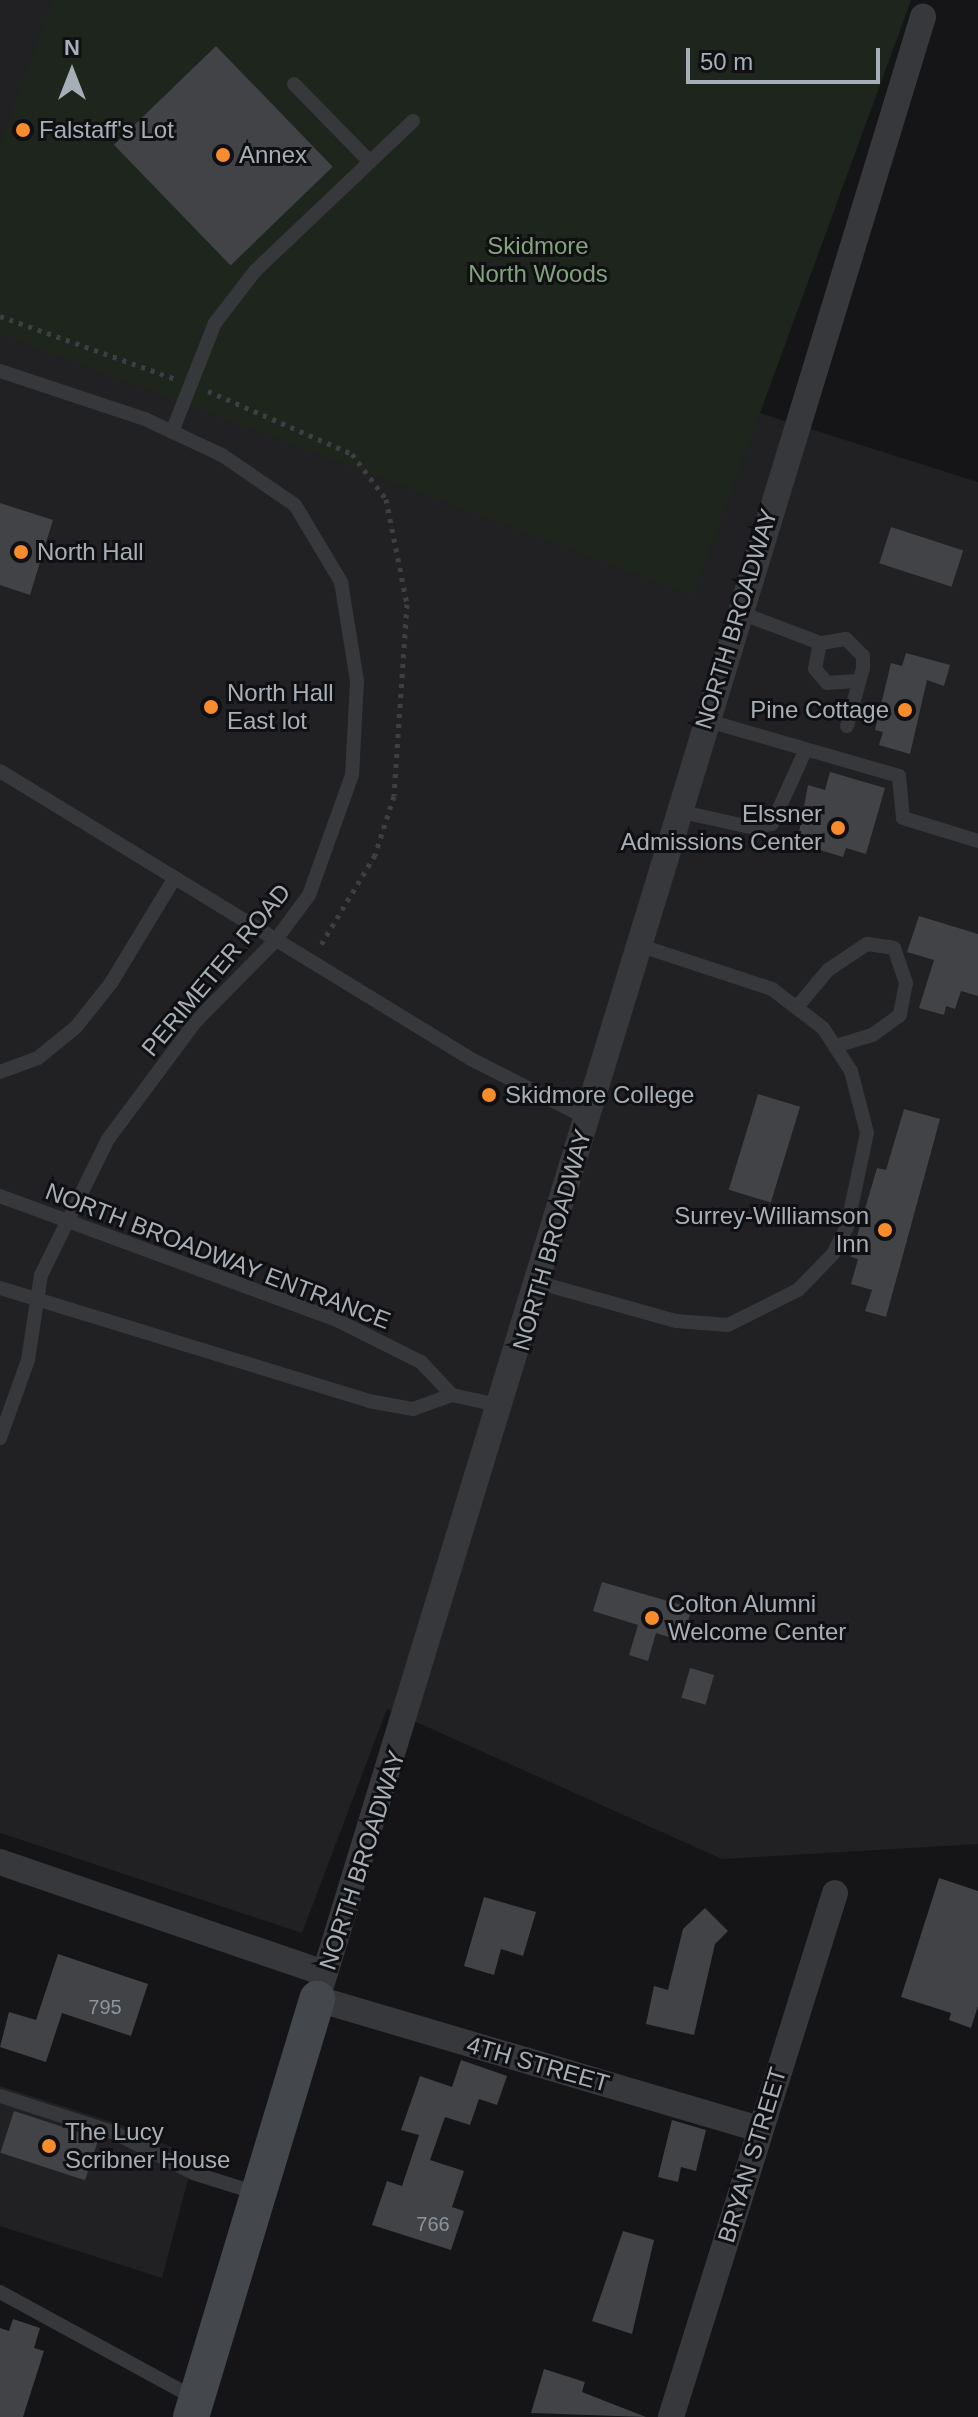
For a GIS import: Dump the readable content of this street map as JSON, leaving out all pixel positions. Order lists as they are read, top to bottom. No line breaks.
{"streets":{"street":["NORTH BROADWAY","4TH STREET","BRYAN STREET"],"lane":["PERIMETER ROAD","NORTH BROADWAY ENTRANCE"]},"crossings":[["NORTH BROADWAY","4TH STREET"],["PERIMETER ROAD","NORTH BROADWAY ENTRANCE"],["4TH STREET","BRYAN STREET"]],"parks":["Skidmore North Woods"],"places":["Falstaff's Lot","Annex","North Hall","North Hall East lot","Pine Cottage","Elssner Admissions Center","Skidmore College","Surrey-Williamson Inn","Colton Alumni Welcome Center","The Lucy Scribner House"],"house_numbers":["795","766"],"scale_bar":"50 m","north":"top"}
